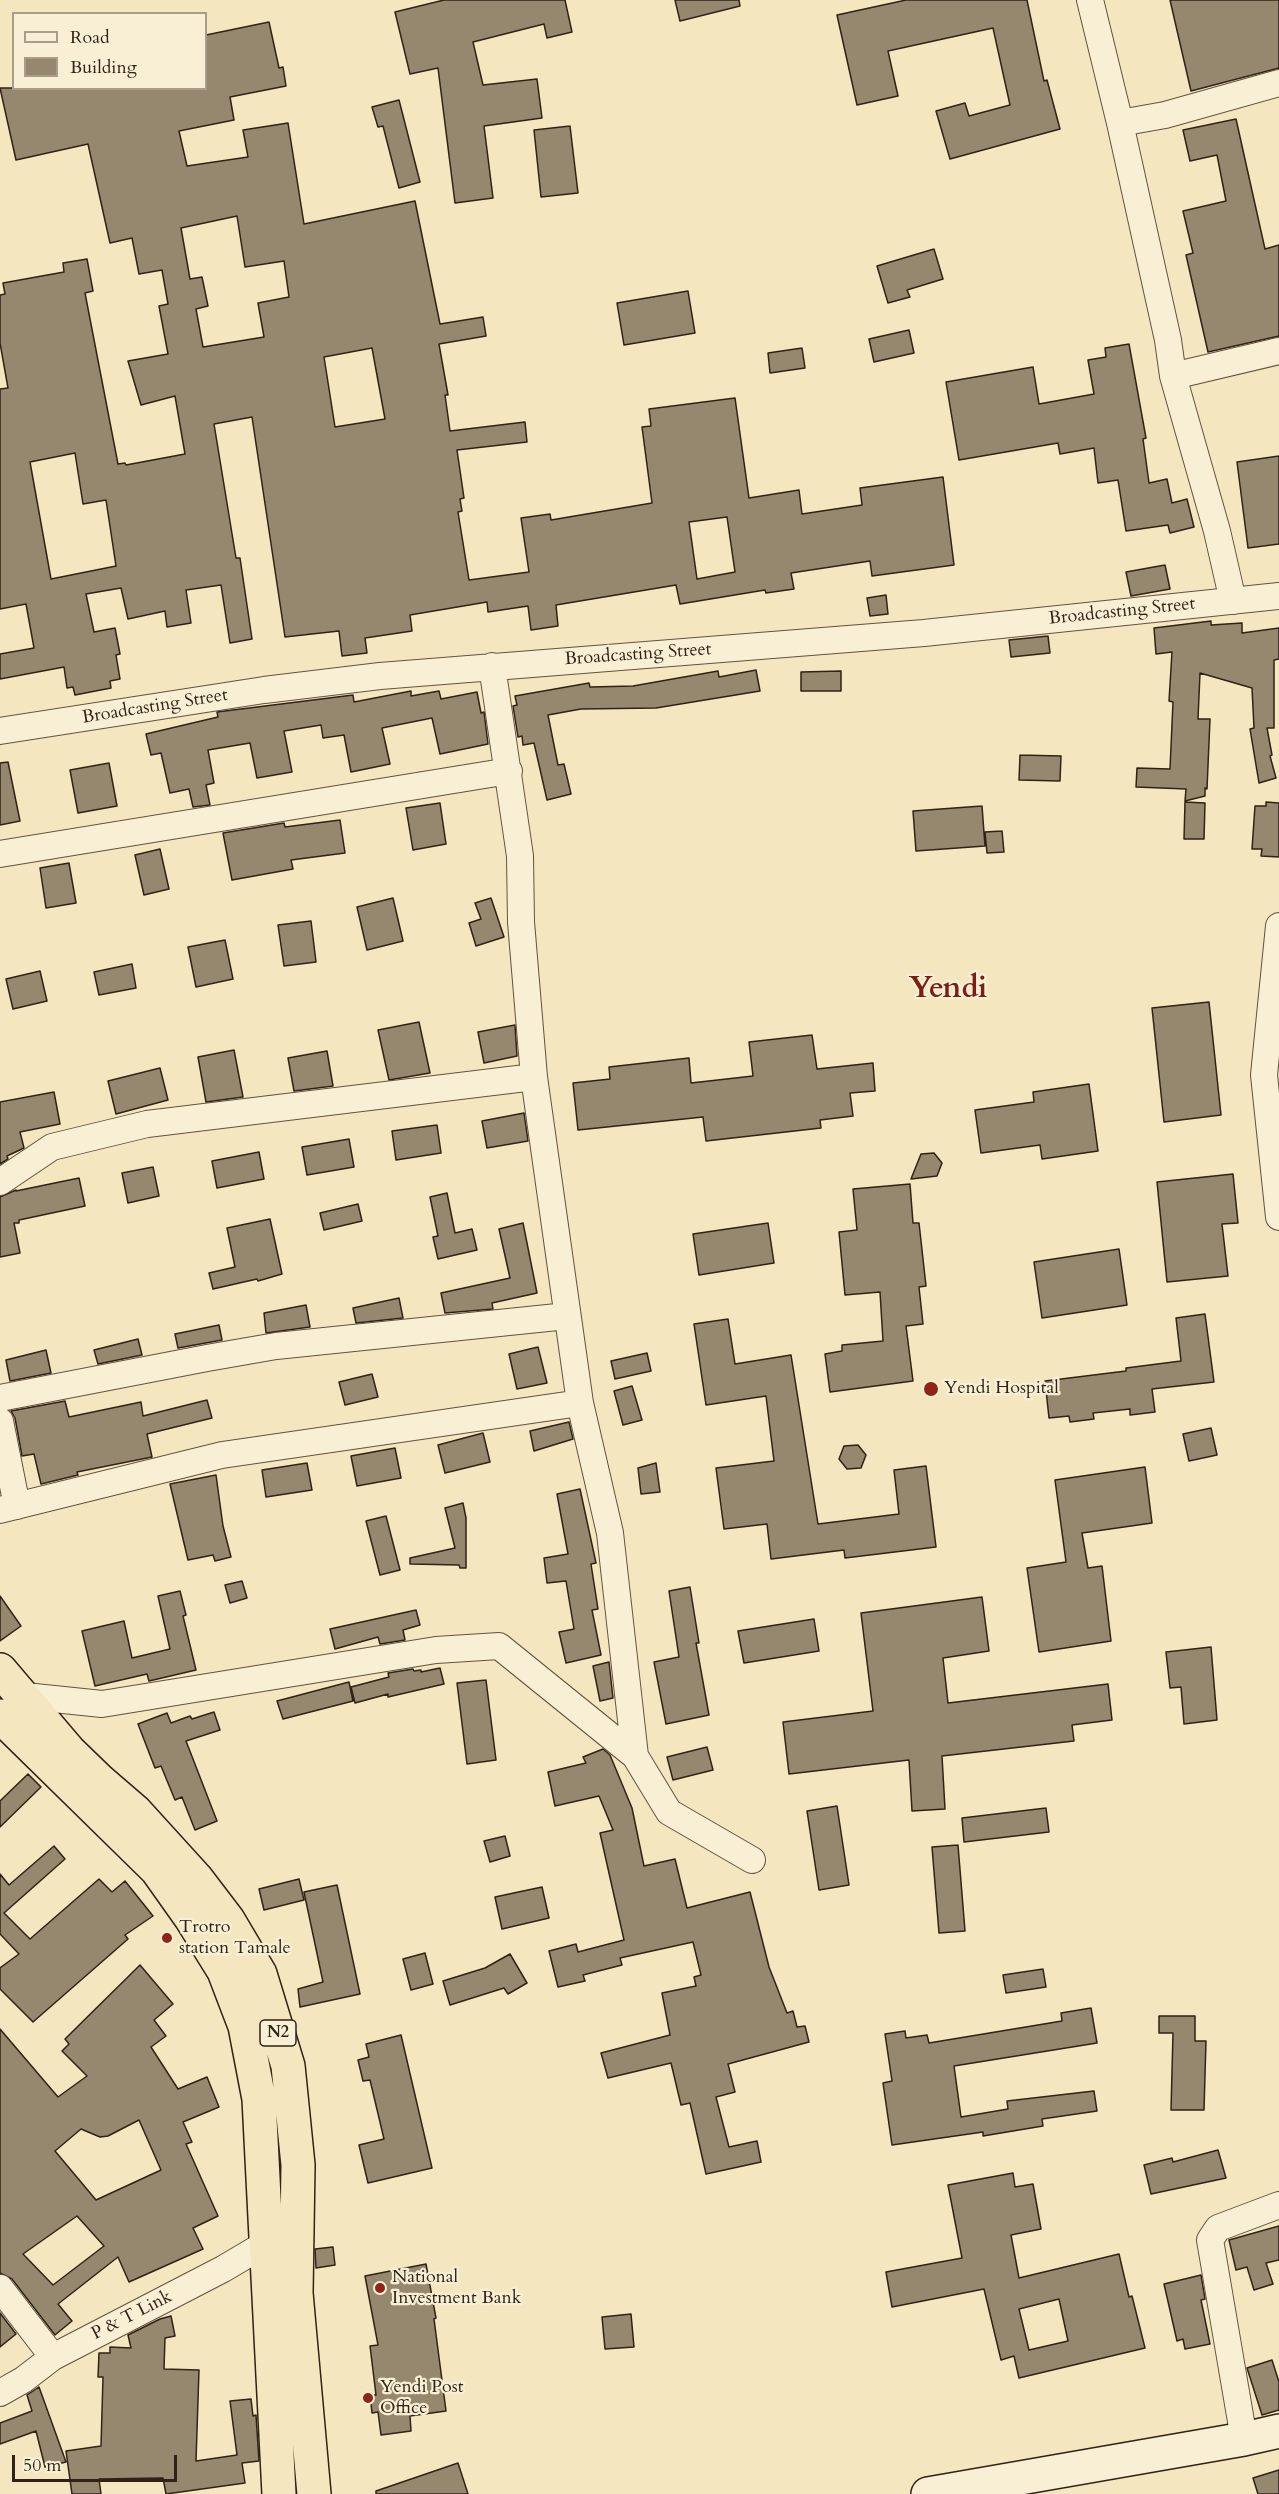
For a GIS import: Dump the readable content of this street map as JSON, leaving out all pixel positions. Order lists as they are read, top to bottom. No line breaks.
{"streets":{"highway":["N2"],"street":["Broadcasting Street","P & T Link"]},"crossings":[["N2","P & T Link"]],"districts":["Yendi"],"places":["Yendi Hospital","Trotro station Tamale","National Investment Bank","Yendi Post Office"],"legend":["Road","Building"],"scale_bar":"50 m"}
